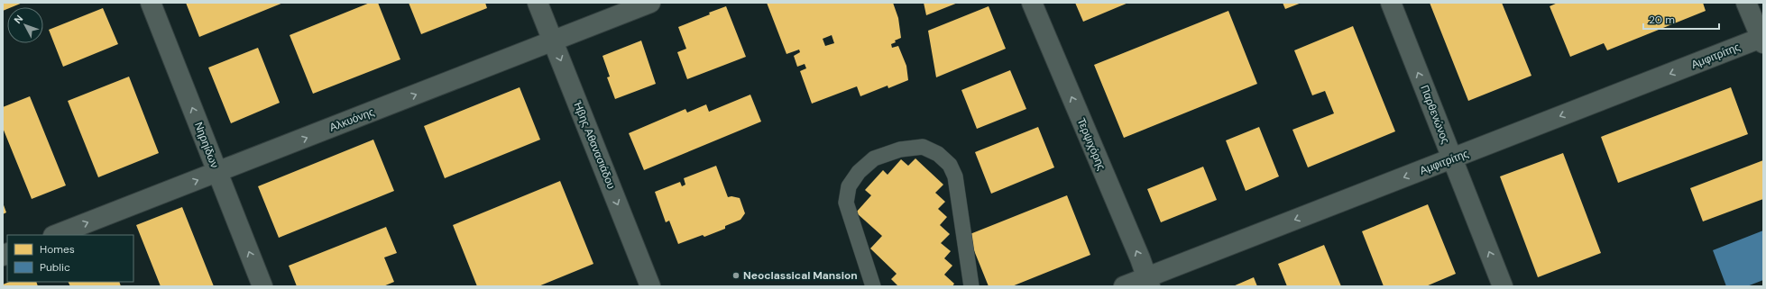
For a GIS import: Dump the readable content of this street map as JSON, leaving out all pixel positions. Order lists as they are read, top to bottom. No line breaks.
{"streets":{"street":["Αμφιτρίτης","Παρθενώνος","Αλκυόνης","Τερψιχόρης","Νηρηίδων","Ήβης Αθανασιάδου"]},"crossings":[["Αμφιτρίτης","Παρθενώνος"],["Αμφιτρίτης","Τερψιχόρης"],["Αλκυόνης","Νηρηίδων"],["Αλκυόνης","Ήβης Αθανασιάδου"]],"one_way":["Αμφιτρίτης","Παρθενώνος","Αλκυόνης","Τερψιχόρης","Νηρηίδων","Ήβης Αθανασιάδου"],"places":["Neoclassical Mansion"],"legend":["Homes","Public"],"scale_bar":"20 m","north":"top left"}
